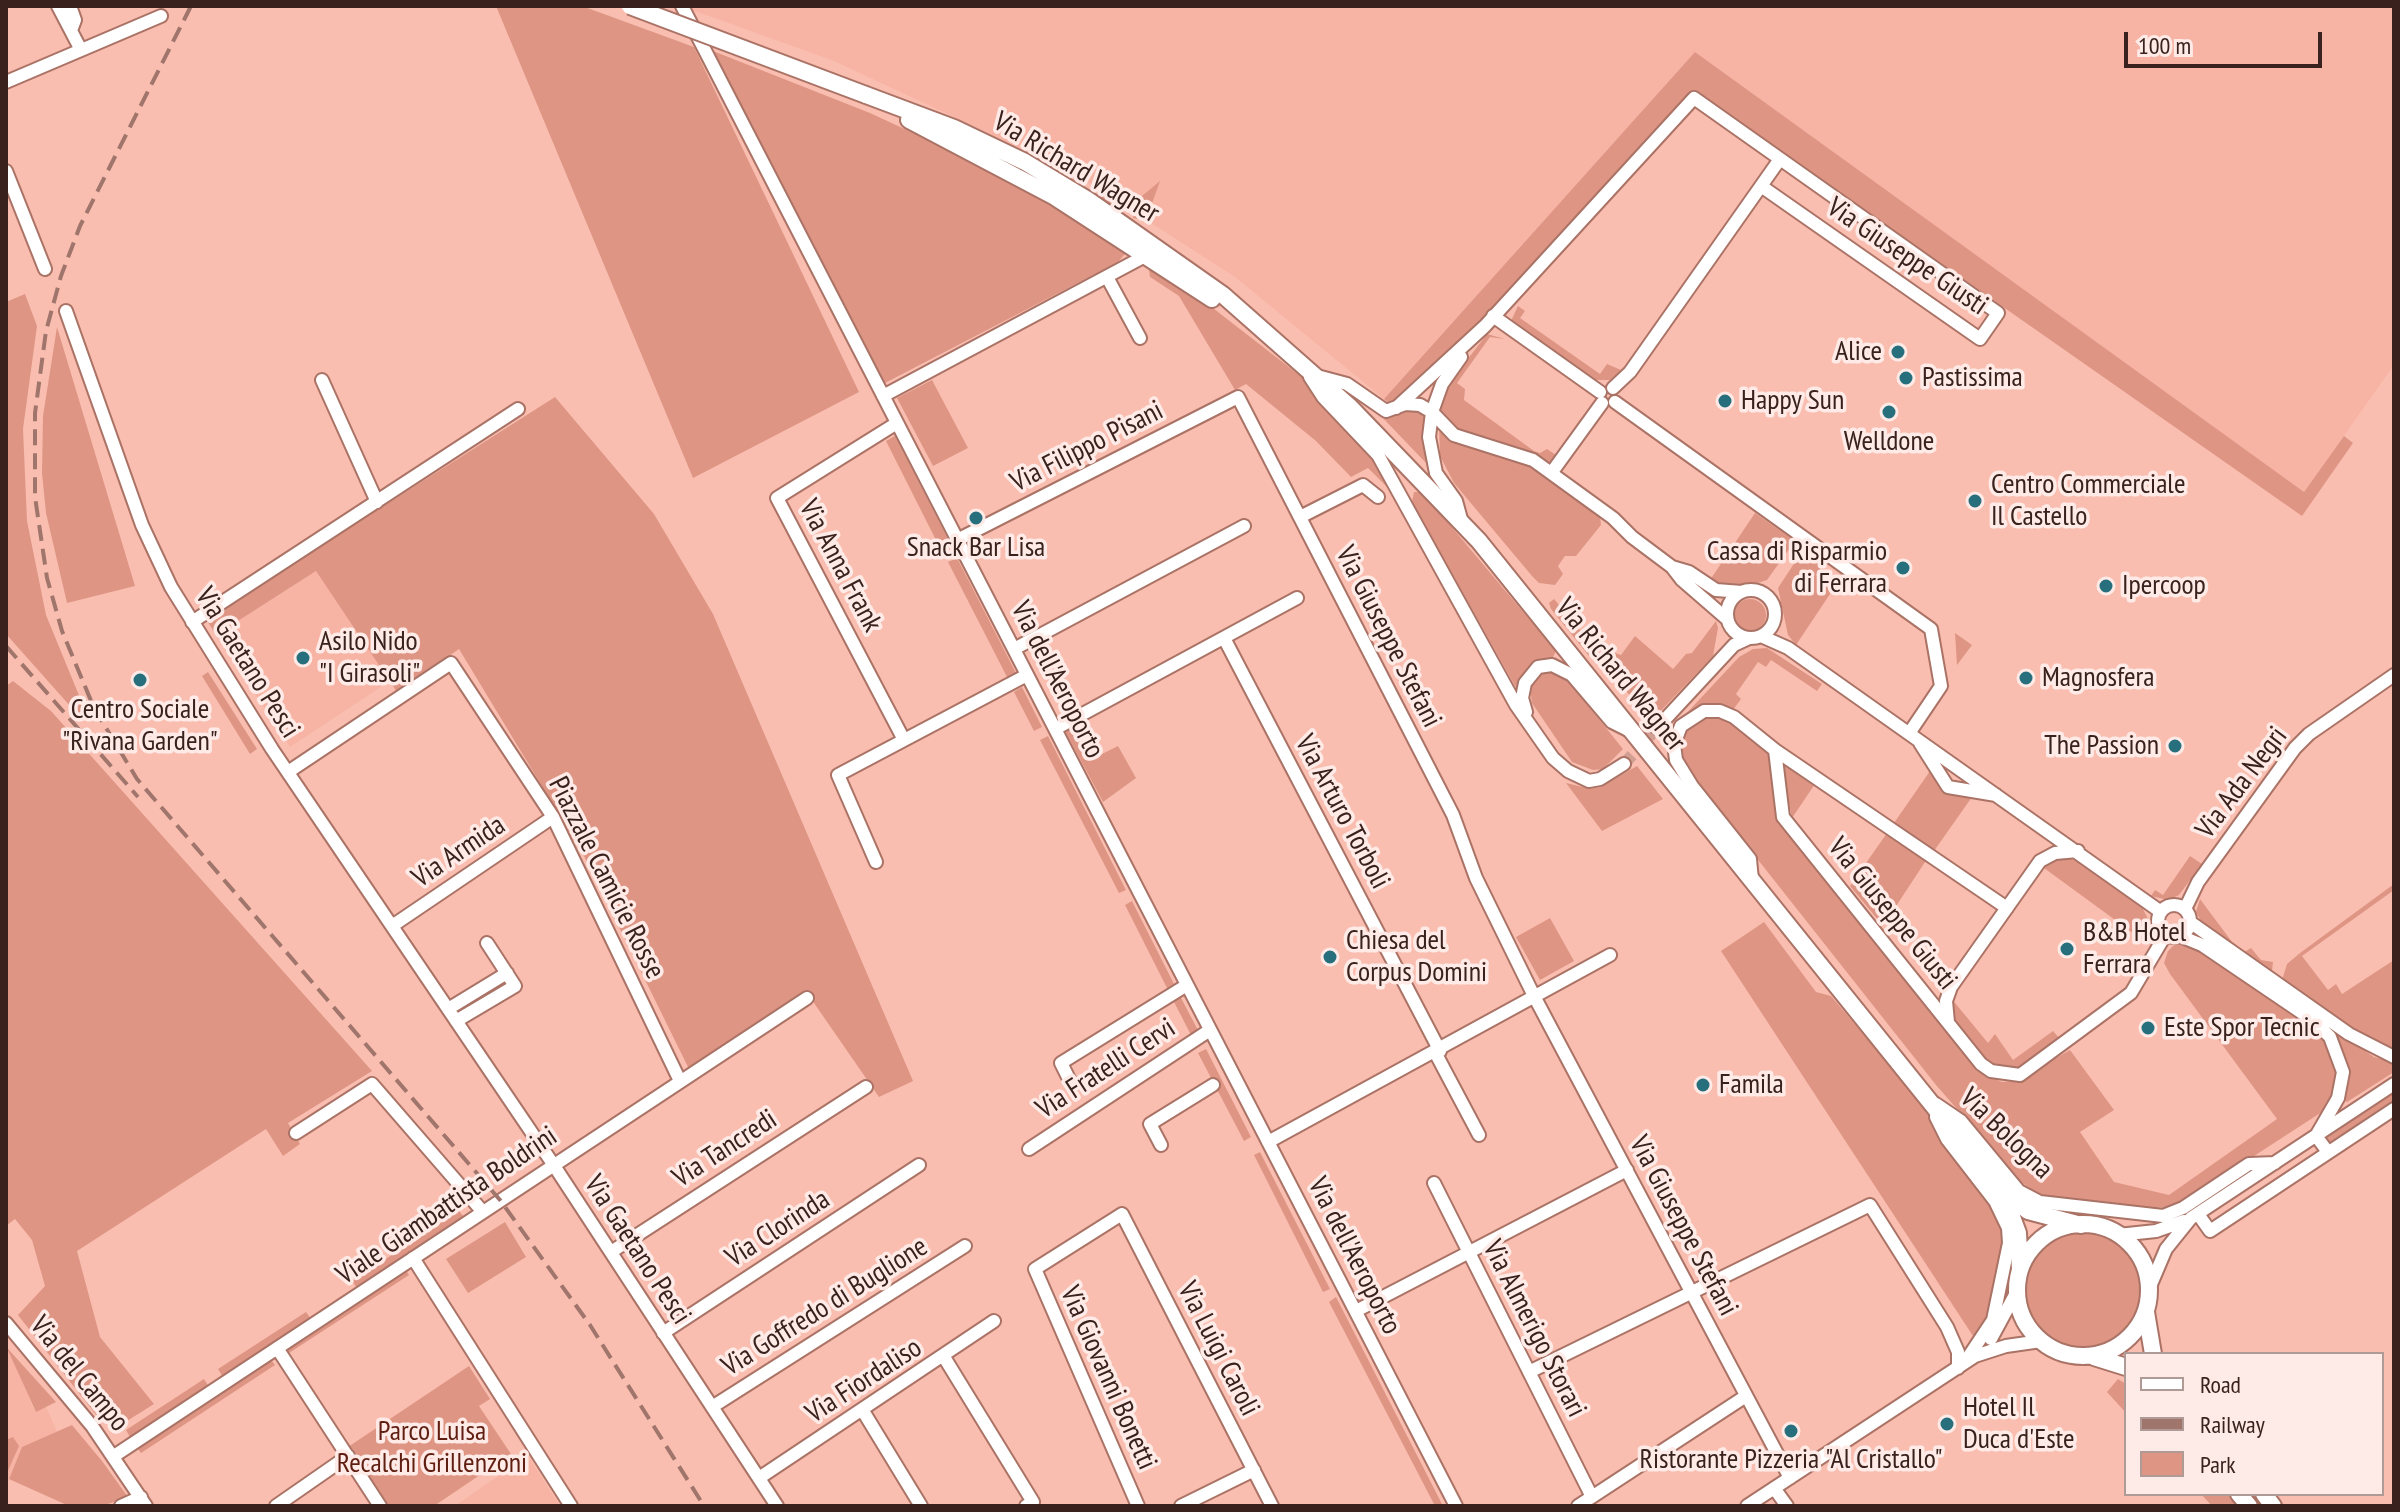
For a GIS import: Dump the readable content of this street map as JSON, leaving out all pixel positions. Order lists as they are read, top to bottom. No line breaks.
{"streets":{"main road":["Via Richard Wagner","Via Bologna"],"street":["Via Giuseppe Giusti","Via Filippo Pisani","Via Anna Frank","Via Giuseppe Stefani","Via Gaetano Pesci","Via dell'Aeroporto","Via Ada Negri","Via Arturo Torboli","Via Armida","Piazzale Camicie Rosse","Via Fratelli Cervi","Via Tancredi","Viale Giambattista Boldrini","Via Clorinda","Via Goffredo di Buglione","Via Almerigo Storari","Via Luigi Caroli","Via del Campo","Via Giovanni Bonetti","Via Fiordaliso"]},"crossings":[["Via Richard Wagner","Via Giuseppe Giusti"],["Via Richard Wagner","Via Bologna"],["Via Filippo Pisani","Via Giuseppe Stefani"],["Via Filippo Pisani","Via dell'Aeroporto"],["Via Anna Frank","Via dell'Aeroporto"],["Via Gaetano Pesci","Via Armida"],["Via Gaetano Pesci","Piazzale Camicie Rosse"],["Via Gaetano Pesci","Via Tancredi"],["Via Gaetano Pesci","Viale Giambattista Boldrini"],["Via Gaetano Pesci","Via Clorinda"],["Via Gaetano Pesci","Via Goffredo di Buglione"],["Via Gaetano Pesci","Via Fiordaliso"],["Via dell'Aeroporto","Via Fratelli Cervi"],["Via Armida","Piazzale Camicie Rosse"],["Piazzale Camicie Rosse","Viale Giambattista Boldrini"],["Viale Giambattista Boldrini","Via del Campo"],["Via Luigi Caroli","Via Giovanni Bonetti"]],"parks":["Parco Luisa Recalchi Grillenzoni"],"places":["Alice","Pastissima","Happy Sun","Welldone","Centro Commerciale Il Castello","Snack Bar Lisa","Cassa di Risparmio di Ferrara","Ipercoop","Asilo Nido \"I Girasoli\"","Magnosfera","Centro Sociale \"Rivana Garden\"","The Passion","B&B Hotel Ferrara","Chiesa del Corpus Domini","Este Spor Tecnic","Famila","Hotel Il Duca d'Este","Ristorante Pizzeria \"Al Cristallo\""],"legend":["Road","Railway","Park"],"scale_bar":"100 m"}
